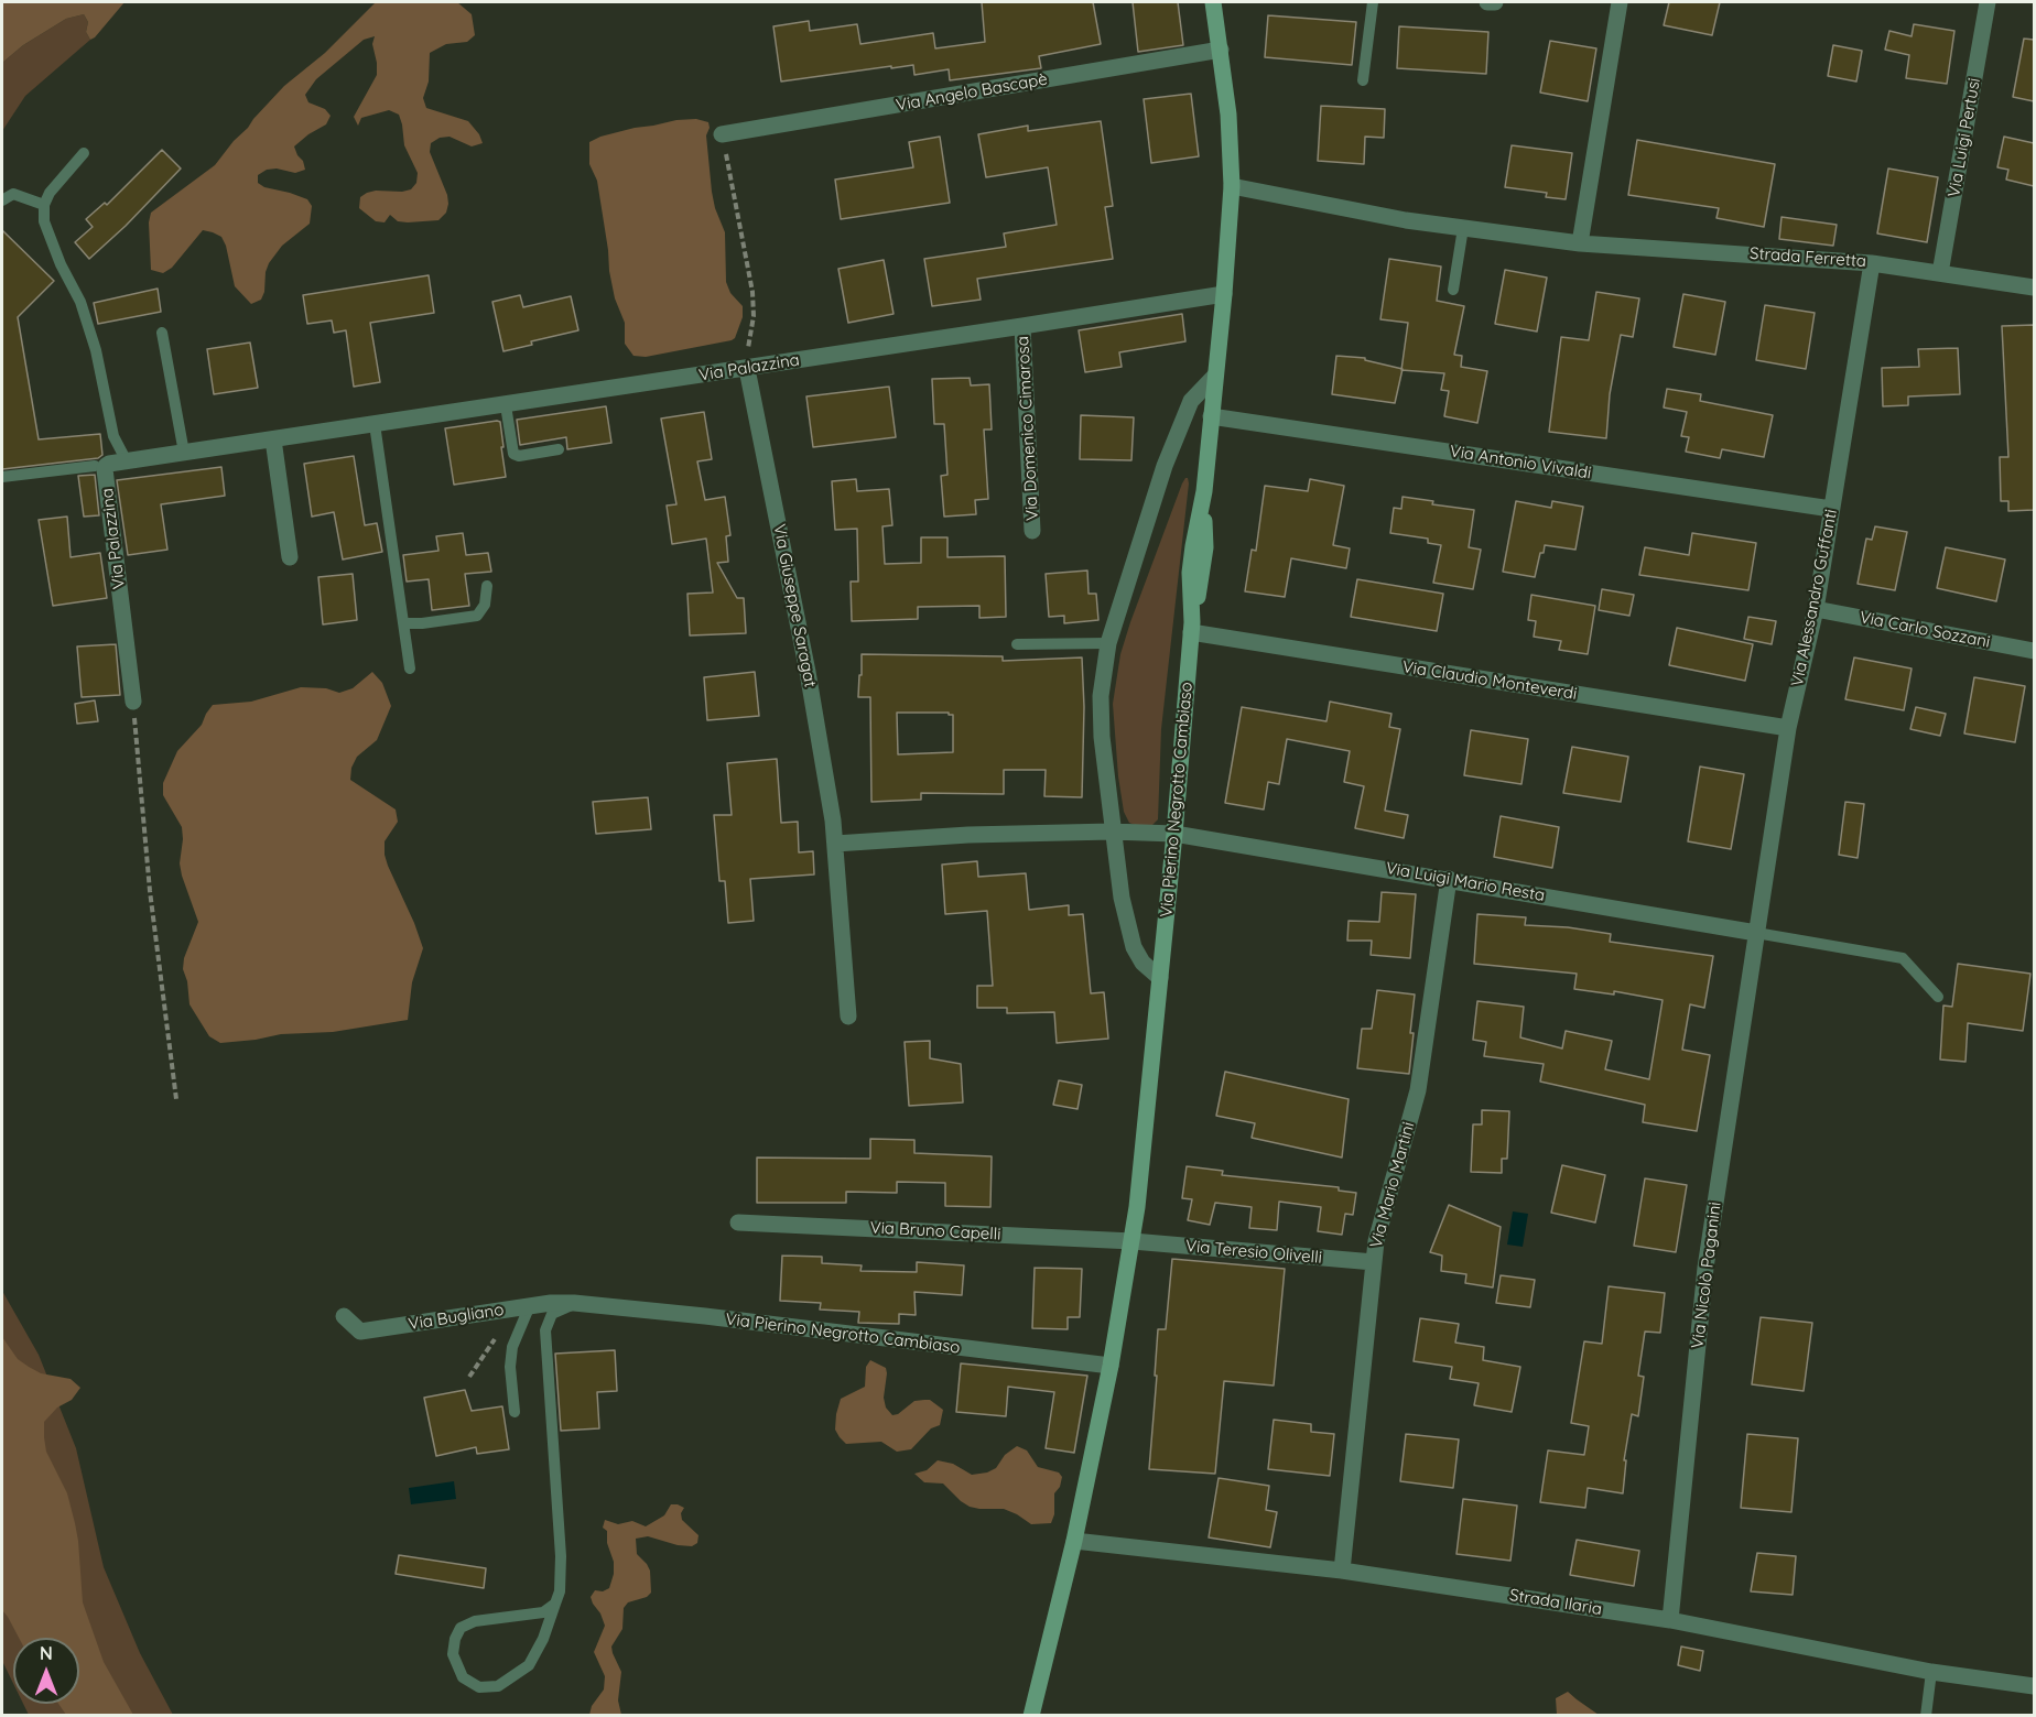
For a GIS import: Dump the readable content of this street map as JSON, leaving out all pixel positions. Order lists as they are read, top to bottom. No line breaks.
{"streets":{"street":["Via Angelo Bascapè","Via Luigi Pertusi","Strada Ferretta","Via Palazzina","Via Domenico Cimarosa","Via Antonio Vivaldi","Via Alessandro Guffanti","Via Giuseppe Saragat","Via Carlo Sozzani","Via Claudio Monteverdi","Via Pierino Negrotto Cambiaso","Via Luigi Mario Resta","Via Mario Martini","Via Bruno Capelli","Via Teresio Olivelli","Via Nicolò Paganini","Via Bugliano","Strada Ilaria"]},"crossings":[["Via Angelo Bascapè","Via Pierino Negrotto Cambiaso"],["Via Luigi Pertusi","Strada Ferretta"],["Strada Ferretta","Via Alessandro Guffanti"],["Strada Ferretta","Via Pierino Negrotto Cambiaso"],["Via Palazzina","Via Domenico Cimarosa"],["Via Palazzina","Via Giuseppe Saragat"],["Via Palazzina","Via Pierino Negrotto Cambiaso"],["Via Antonio Vivaldi","Via Alessandro Guffanti"],["Via Antonio Vivaldi","Via Pierino Negrotto Cambiaso"],["Via Alessandro Guffanti","Via Carlo Sozzani"],["Via Alessandro Guffanti","Via Claudio Monteverdi"],["Via Alessandro Guffanti","Via Luigi Mario Resta"],["Via Alessandro Guffanti","Via Nicolò Paganini"],["Via Claudio Monteverdi","Via Pierino Negrotto Cambiaso"],["Via Pierino Negrotto Cambiaso","Via Luigi Mario Resta"],["Via Pierino Negrotto Cambiaso","Via Bruno Capelli"],["Via Pierino Negrotto Cambiaso","Via Teresio Olivelli"],["Via Pierino Negrotto Cambiaso","Via Bugliano"],["Via Pierino Negrotto Cambiaso","Strada Ilaria"],["Via Luigi Mario Resta","Via Mario Martini"],["Via Luigi Mario Resta","Via Nicolò Paganini"],["Via Mario Martini","Via Teresio Olivelli"],["Via Mario Martini","Strada Ilaria"],["Via Bruno Capelli","Via Teresio Olivelli"],["Via Nicolò Paganini","Strada Ilaria"]],"north":"top"}
